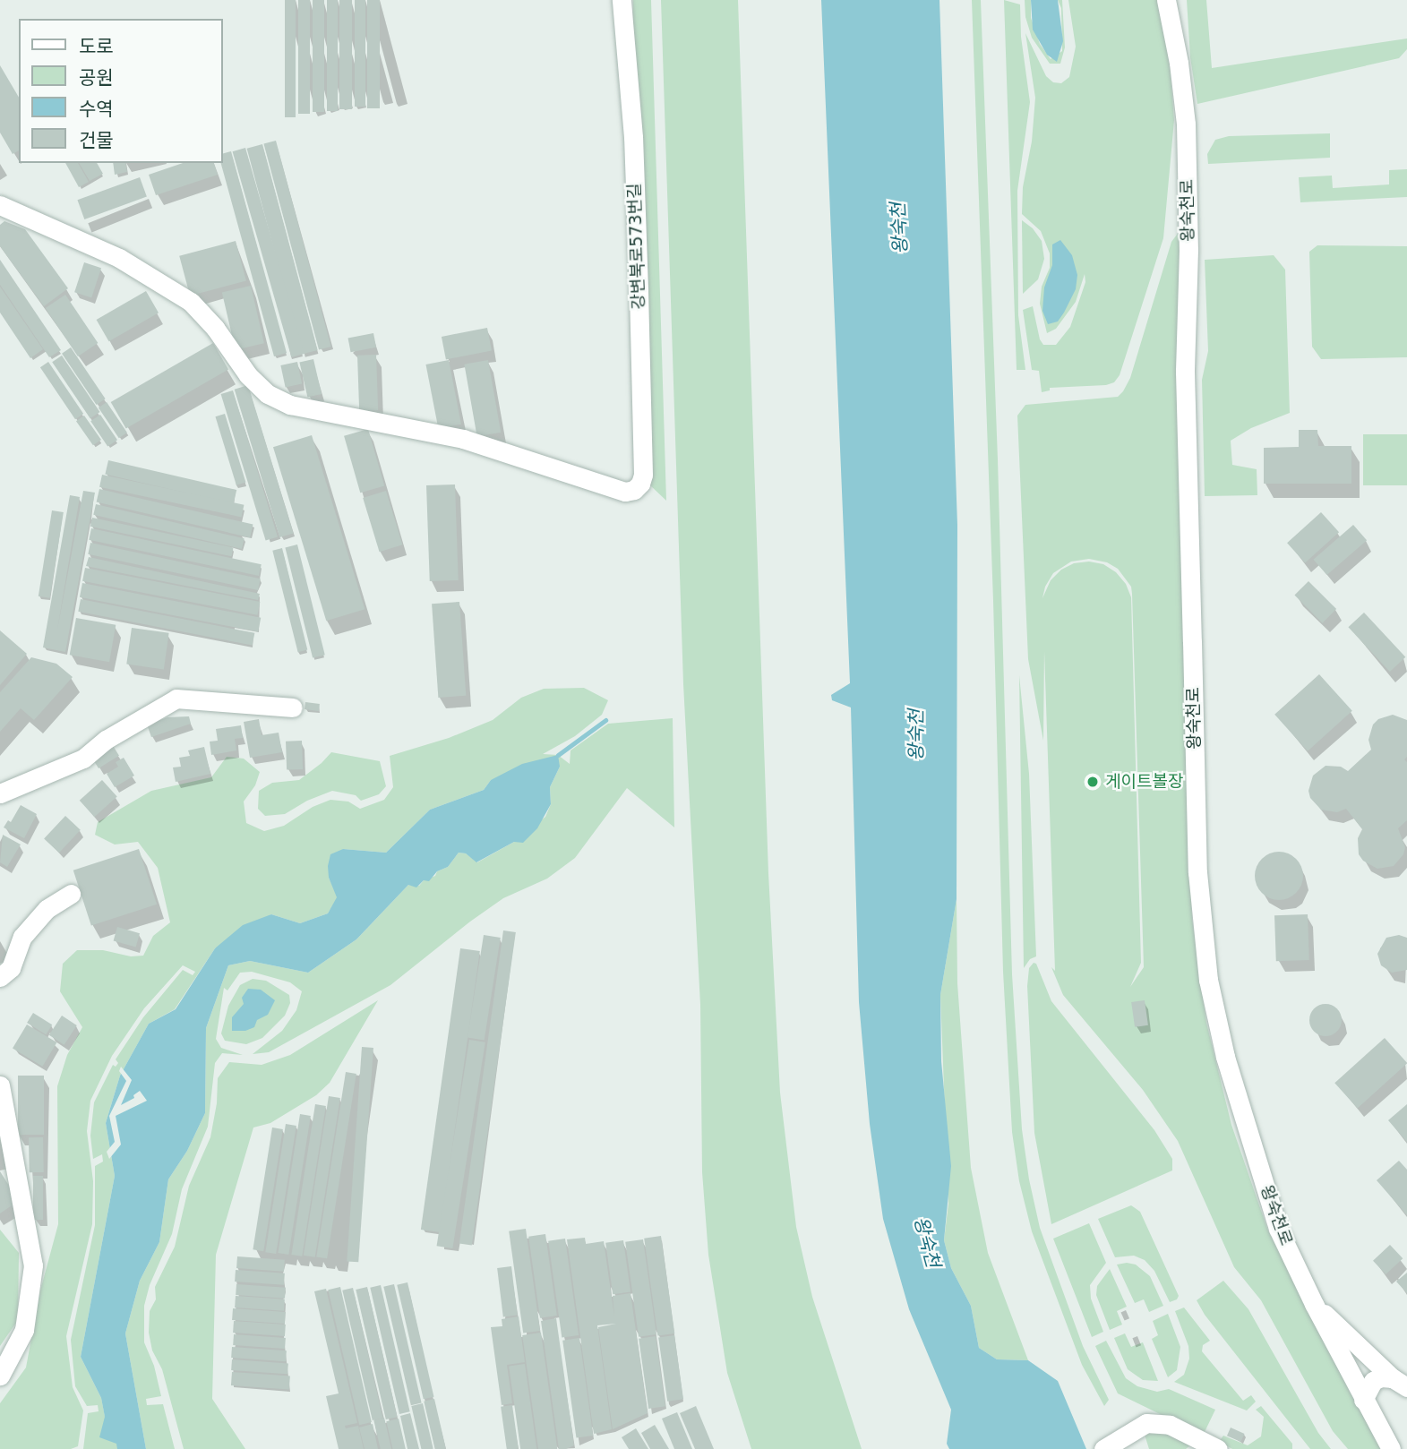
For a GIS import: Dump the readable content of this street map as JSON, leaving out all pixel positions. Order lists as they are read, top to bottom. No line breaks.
{"streets":{"street":["왕숙천로","강변북로573번길"]},"water":["왕숙천"],"places":["게이트볼장"],"legend":["도로","공원","수역","건물"]}
